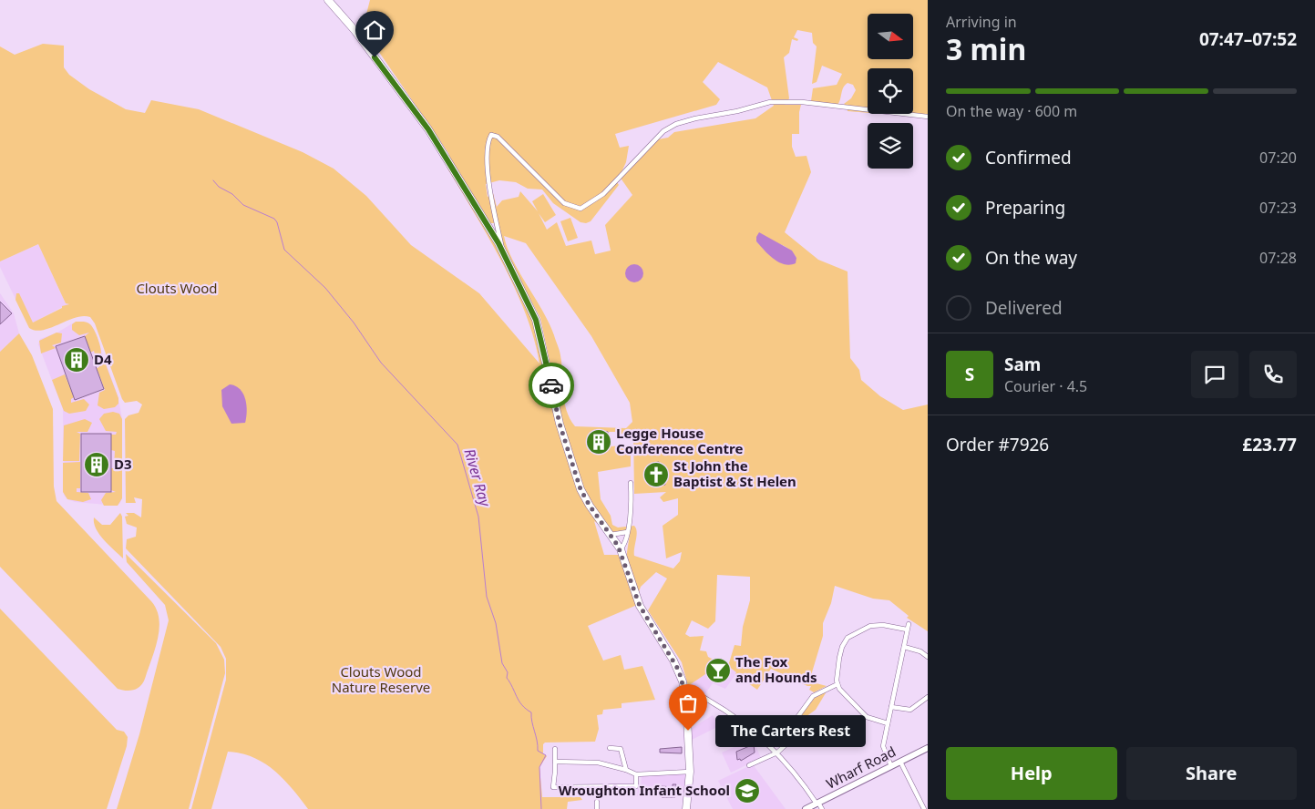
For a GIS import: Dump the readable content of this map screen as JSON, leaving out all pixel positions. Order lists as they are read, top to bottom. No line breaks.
{"streets":{"main road":["Wharf Road"]},"water":["River Ray"],"parks":["Clouts Wood","Clouts Wood Nature Reserve"],"places":{"building":["D4","Legge House Conference Centre","D3"],"church":["St John the Baptist & St Helen"],"bar":["The Fox and Hounds"],"other":["The Carters Rest"],"school or university":["Wroughton Infant School"]},"north":"right","page":{"heading":["3 min","Arriving in","07:47–07:52"],"panel":["Sam","Courier · 4.5","Order #7926","£23.77"],"bar":"On the way · 600 m","list":[["Confirmed","07:20"],["Preparing","07:23"],["On the way","07:28"],"Delivered"],"round":"S","bubble":"The Carters Rest","buttons":["Help","Share"]}}
